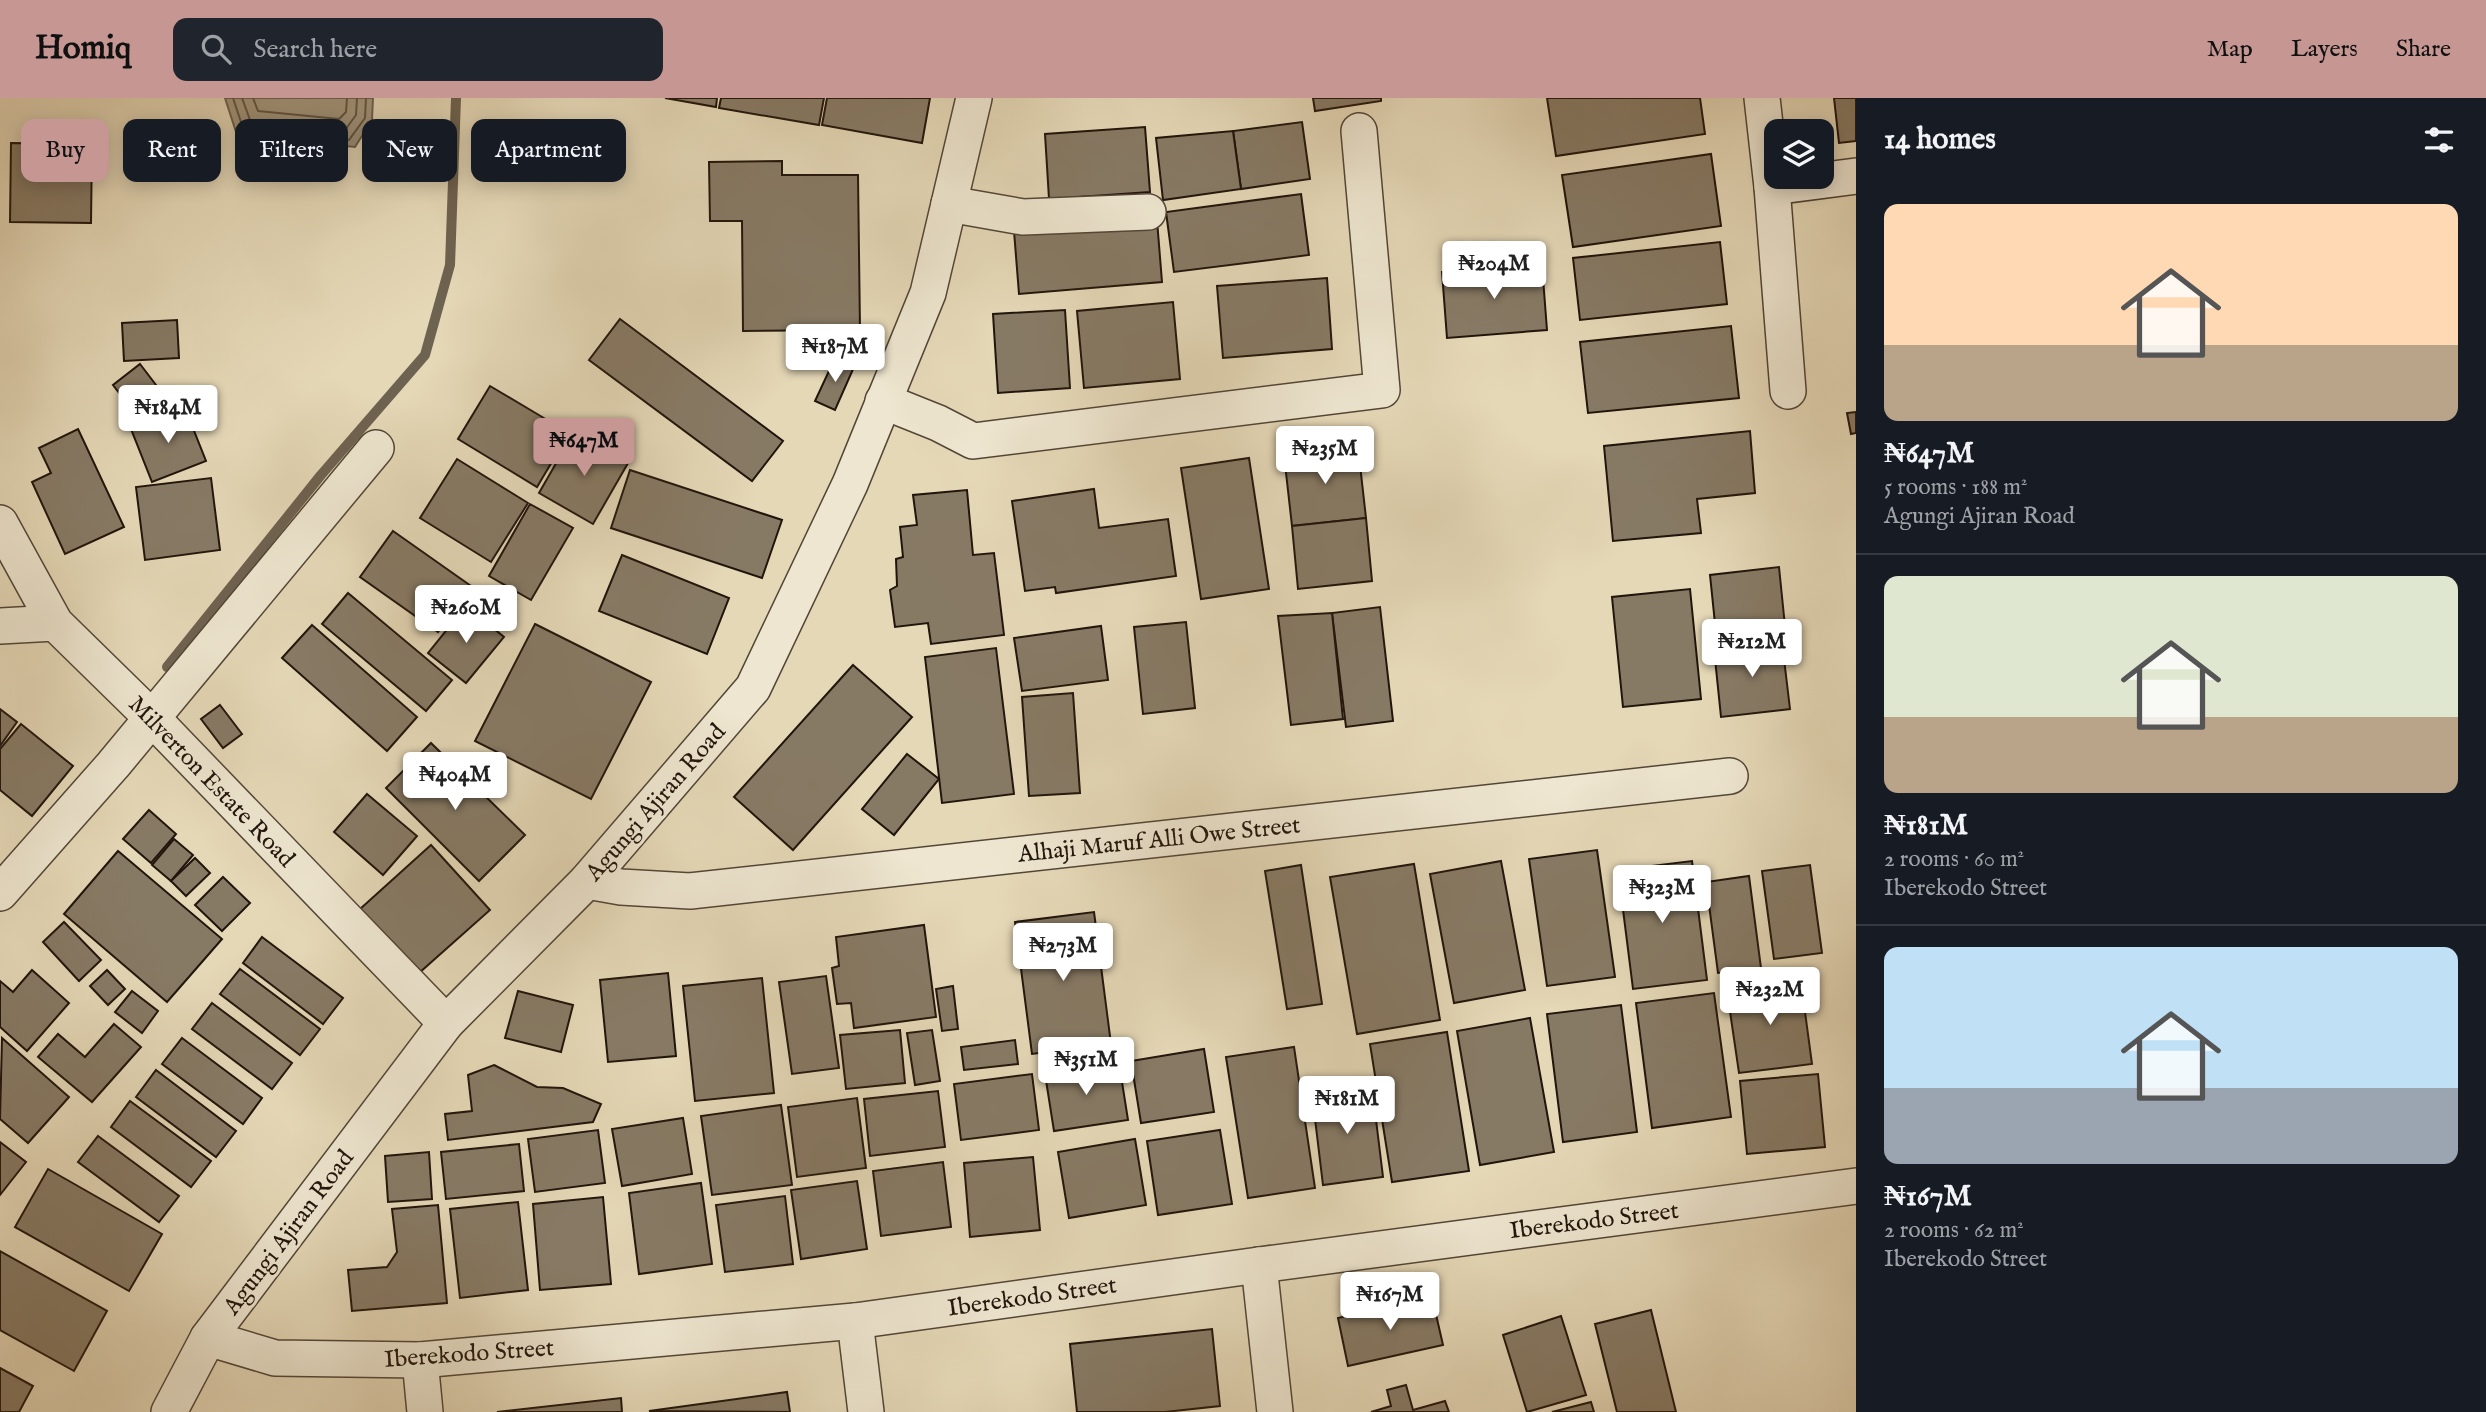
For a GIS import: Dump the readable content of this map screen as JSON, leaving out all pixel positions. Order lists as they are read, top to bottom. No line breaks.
{"streets":{"street":["Milverton Estate Road","Agungi Ajiran Road","Alhaji Maruf Alli Owe Street","Iberekodo Street"]},"crossings":[["Milverton Estate Road","Agungi Ajiran Road"],["Agungi Ajiran Road","Alhaji Maruf Alli Owe Street"],["Agungi Ajiran Road","Iberekodo Street"]],"page":{"header":"Homiq","search":"Search here","nav":["Map","Layers","Share"],"heading":"14 homes","chip":["Buy","Rent","Filters","New","Apartment"],"list":[{"name":"₦647M","note":"5 rooms · 188 m² · Agungi Ajiran Road"},{"name":"₦181M","note":"2 rooms · 60 m² · Iberekodo Street"},{"name":"₦167M","note":"2 rooms · 62 m² · Iberekodo Street"}],"price":["₦204M","₦187M","₦184M","₦647M","₦235M","₦260M","₦212M","₦404M","₦323M","₦273M","₦232M","₦351M","₦181M","₦167M"]}}
